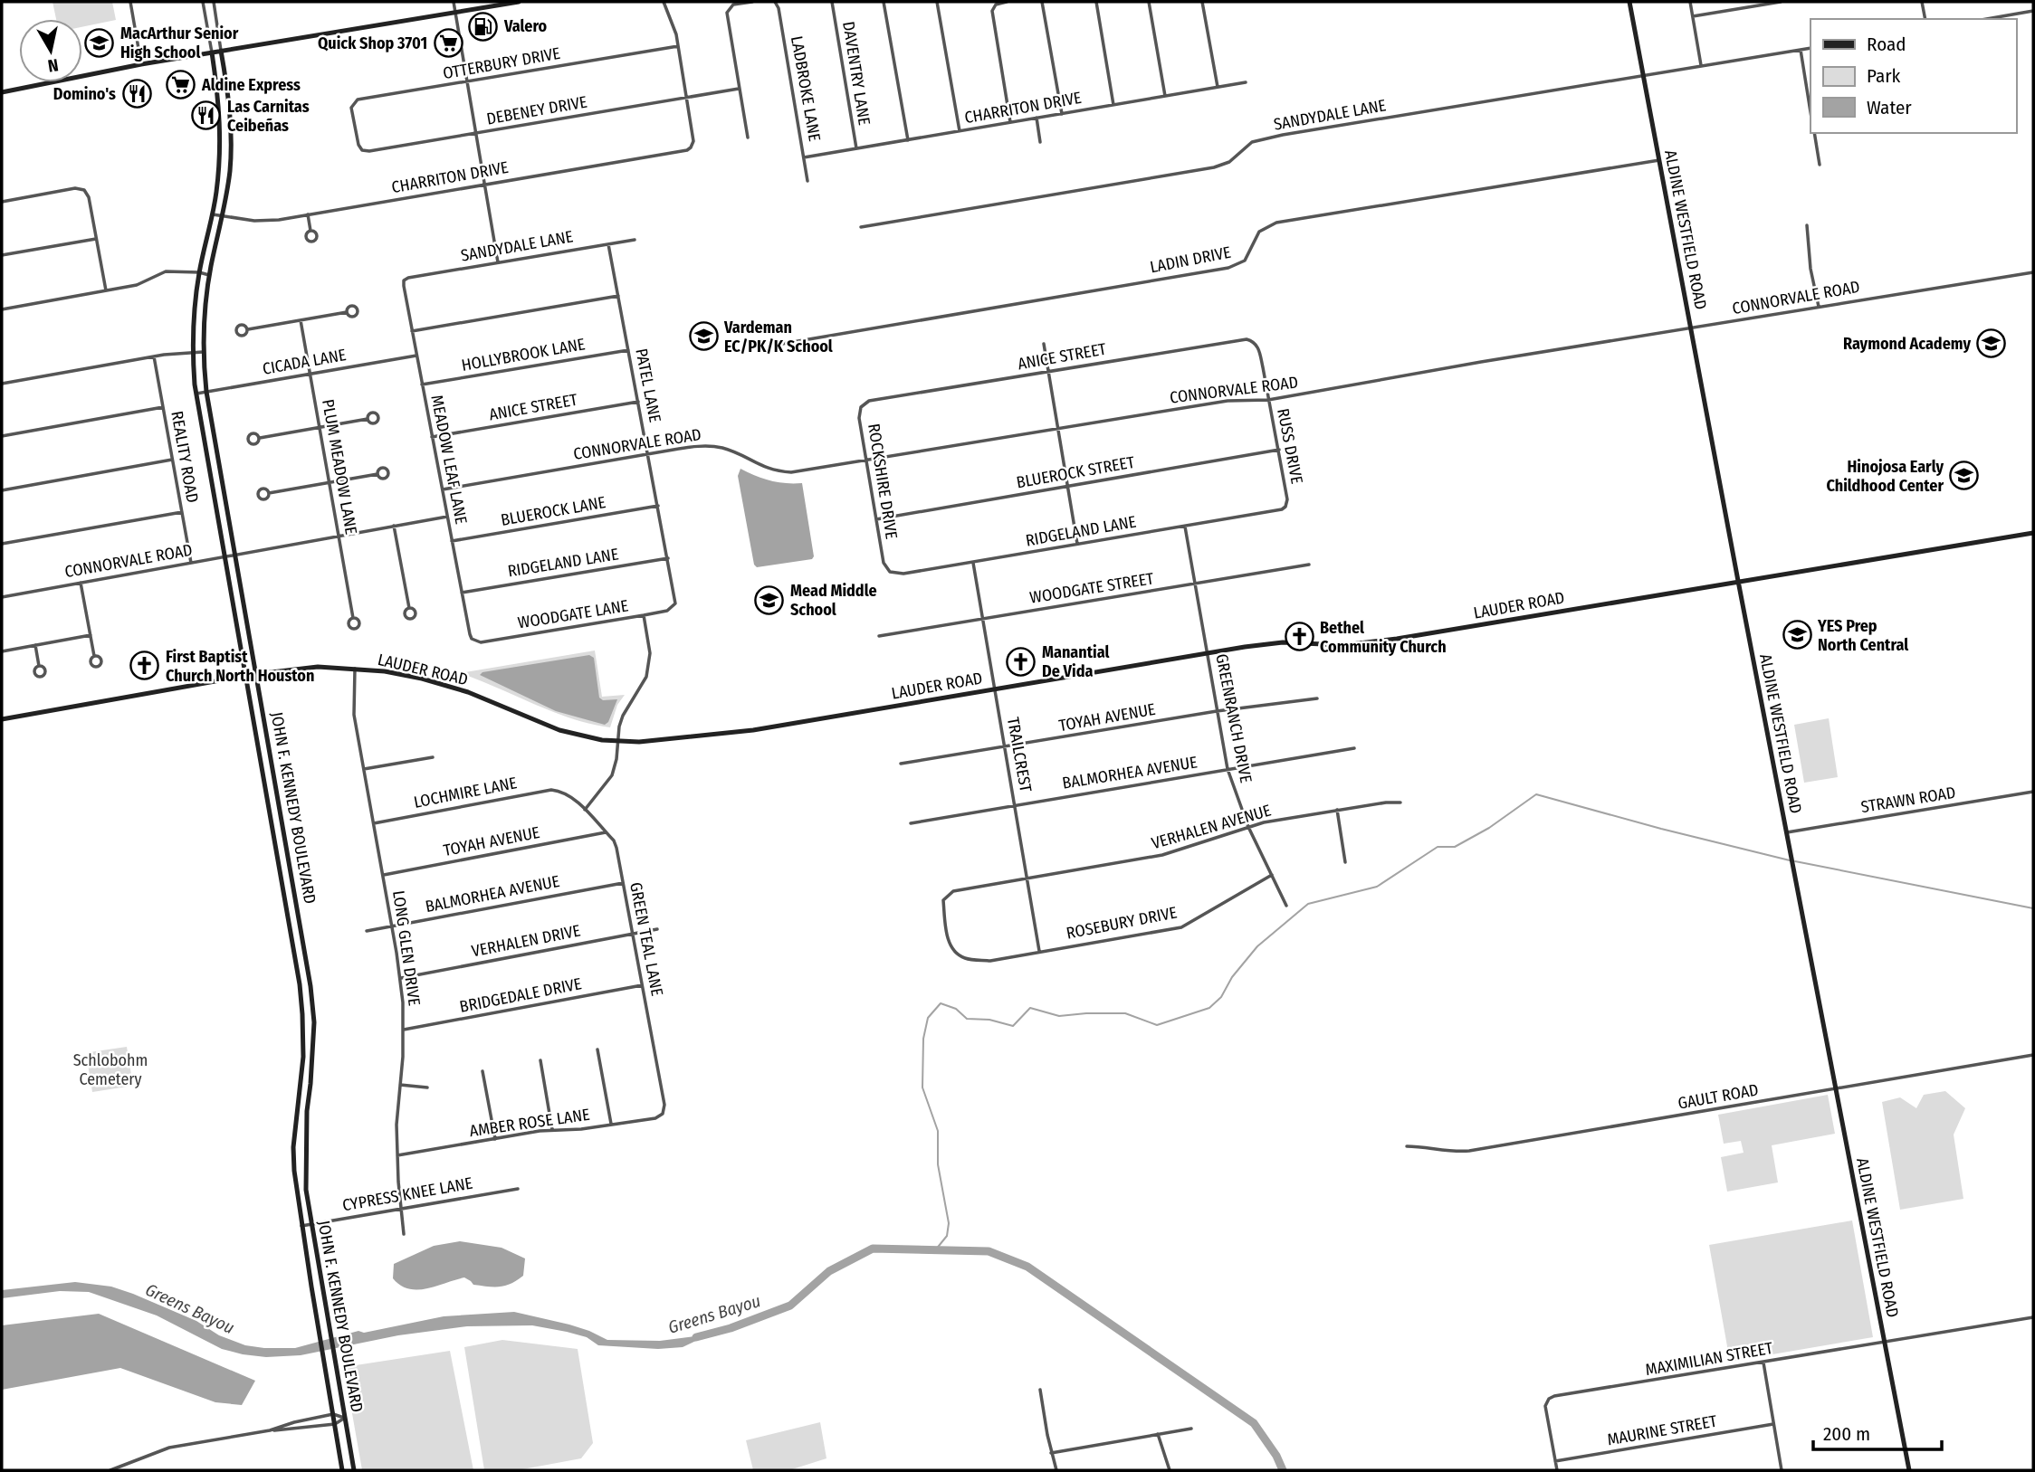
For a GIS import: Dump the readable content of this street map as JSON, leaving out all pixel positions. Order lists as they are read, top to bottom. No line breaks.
{"streets":{"main road":["ALDINE WESTFIELD ROAD","LAUDER ROAD","JOHN F. KENNEDY BOULEVARD"],"street":["OTTERBURY DRIVE","DAVENTRY LANE","LADBROKE LANE","CHARRITON DRIVE","DEBENEY DRIVE","SANDYDALE LANE","LADIN DRIVE","CONNORVALE ROAD","HOLLYBROOK LANE","ANICE STREET","CICADA LANE","PATEL LANE","RUSS DRIVE","REALITY ROAD","MEADOW LEAF LANE","PLUM MEADOW LANE","BLUEROCK STREET","ROCKSHIRE DRIVE","BLUEROCK LANE","RIDGELAND LANE","WOODGATE STREET","WOODGATE LANE","TOYAH AVENUE","GREENRANCH DRIVE","TRAILCREST","BALMORHEA AVENUE","LOCHMIRE LANE","STRAWN ROAD","VERHALEN AVENUE","ROSEBURY DRIVE","GREEN TEAL LANE","VERHALEN DRIVE","LONG GLEN DRIVE","BRIDGEDALE DRIVE","GAULT ROAD","AMBER ROSE LANE","CYPRESS KNEE LANE","MAXIMILIAN STREET","MAURINE STREET"]},"crossings":[["OTTERBURY DRIVE","DEBENEY DRIVE"],["DAVENTRY LANE","CHARRITON DRIVE"],["LADBROKE LANE","CHARRITON DRIVE"],["CHARRITON DRIVE","DEBENEY DRIVE"],["CHARRITON DRIVE","JOHN F. KENNEDY BOULEVARD"],["SANDYDALE LANE","ALDINE WESTFIELD ROAD"],["SANDYDALE LANE","PATEL LANE"],["SANDYDALE LANE","MEADOW LEAF LANE"],["ALDINE WESTFIELD ROAD","LADIN DRIVE"],["ALDINE WESTFIELD ROAD","CONNORVALE ROAD"],["ALDINE WESTFIELD ROAD","LAUDER ROAD"],["ALDINE WESTFIELD ROAD","STRAWN ROAD"],["ALDINE WESTFIELD ROAD","GAULT ROAD"],["ALDINE WESTFIELD ROAD","MAXIMILIAN STREET"],["CONNORVALE ROAD","PATEL LANE"],["CONNORVALE ROAD","RUSS DRIVE"],["CONNORVALE ROAD","REALITY ROAD"],["CONNORVALE ROAD","MEADOW LEAF LANE"],["CONNORVALE ROAD","PLUM MEADOW LANE"],["CONNORVALE ROAD","ROCKSHIRE DRIVE"],["CONNORVALE ROAD","JOHN F. KENNEDY BOULEVARD"],["HOLLYBROOK LANE","PATEL LANE"],["HOLLYBROOK LANE","MEADOW LEAF LANE"],["ANICE STREET","PATEL LANE"],["ANICE STREET","RUSS DRIVE"],["ANICE STREET","MEADOW LEAF LANE"],["ANICE STREET","ROCKSHIRE DRIVE"],["CICADA LANE","MEADOW LEAF LANE"],["CICADA LANE","PLUM MEADOW LANE"],["CICADA LANE","JOHN F. KENNEDY BOULEVARD"],["PATEL LANE","BLUEROCK LANE"],["PATEL LANE","RIDGELAND LANE"],["PATEL LANE","WOODGATE LANE"],["RUSS DRIVE","BLUEROCK STREET"],["RUSS DRIVE","RIDGELAND LANE"],["MEADOW LEAF LANE","BLUEROCK LANE"],["MEADOW LEAF LANE","RIDGELAND LANE"],["MEADOW LEAF LANE","WOODGATE LANE"],["BLUEROCK STREET","ROCKSHIRE DRIVE"],["ROCKSHIRE DRIVE","RIDGELAND LANE"],["RIDGELAND LANE","GREENRANCH DRIVE"],["RIDGELAND LANE","TRAILCREST"],["WOODGATE STREET","GREENRANCH DRIVE"],["WOODGATE STREET","TRAILCREST"],["LAUDER ROAD","GREENRANCH DRIVE"],["LAUDER ROAD","TRAILCREST"],["LAUDER ROAD","JOHN F. KENNEDY BOULEVARD"],["LAUDER ROAD","LONG GLEN DRIVE"],["TOYAH AVENUE","GREENRANCH DRIVE"],["TOYAH AVENUE","TRAILCREST"],["TOYAH AVENUE","GREEN TEAL LANE"],["TOYAH AVENUE","LONG GLEN DRIVE"],["GREENRANCH DRIVE","BALMORHEA AVENUE"],["GREENRANCH DRIVE","VERHALEN AVENUE"],["GREENRANCH DRIVE","ROSEBURY DRIVE"],["TRAILCREST","BALMORHEA AVENUE"],["TRAILCREST","VERHALEN AVENUE"],["TRAILCREST","ROSEBURY DRIVE"],["BALMORHEA AVENUE","GREEN TEAL LANE"],["BALMORHEA AVENUE","LONG GLEN DRIVE"],["LOCHMIRE LANE","GREEN TEAL LANE"],["LOCHMIRE LANE","LONG GLEN DRIVE"],["JOHN F. KENNEDY BOULEVARD","CYPRESS KNEE LANE"],["VERHALEN AVENUE","ROSEBURY DRIVE"],["GREEN TEAL LANE","VERHALEN DRIVE"],["GREEN TEAL LANE","BRIDGEDALE DRIVE"],["GREEN TEAL LANE","AMBER ROSE LANE"],["VERHALEN DRIVE","LONG GLEN DRIVE"],["LONG GLEN DRIVE","BRIDGEDALE DRIVE"],["LONG GLEN DRIVE","AMBER ROSE LANE"],["LONG GLEN DRIVE","CYPRESS KNEE LANE"],["MAXIMILIAN STREET","MAURINE STREET"]],"water":["Greens Bayou"],"parks":["Schlobohm Cemetery"],"places":{"fuel station":["Valero"],"school or university":["MacArthur Senior High School","Vardeman EC/PK/K School","Raymond Academy","Hinojosa Early Childhood Center","Mead Middle School","YES Prep North Central"],"supermarket":["Quick Shop 3701","Aldine Express"],"restaurant":["Domino's","Las Carnitas Ceibeñas"],"church":["Bethel Community Church","Manantial De Vida","First Baptist Church North Houston"]},"legend":["Road","Park","Water"],"scale_bar":"200 m","north":"bottom"}
